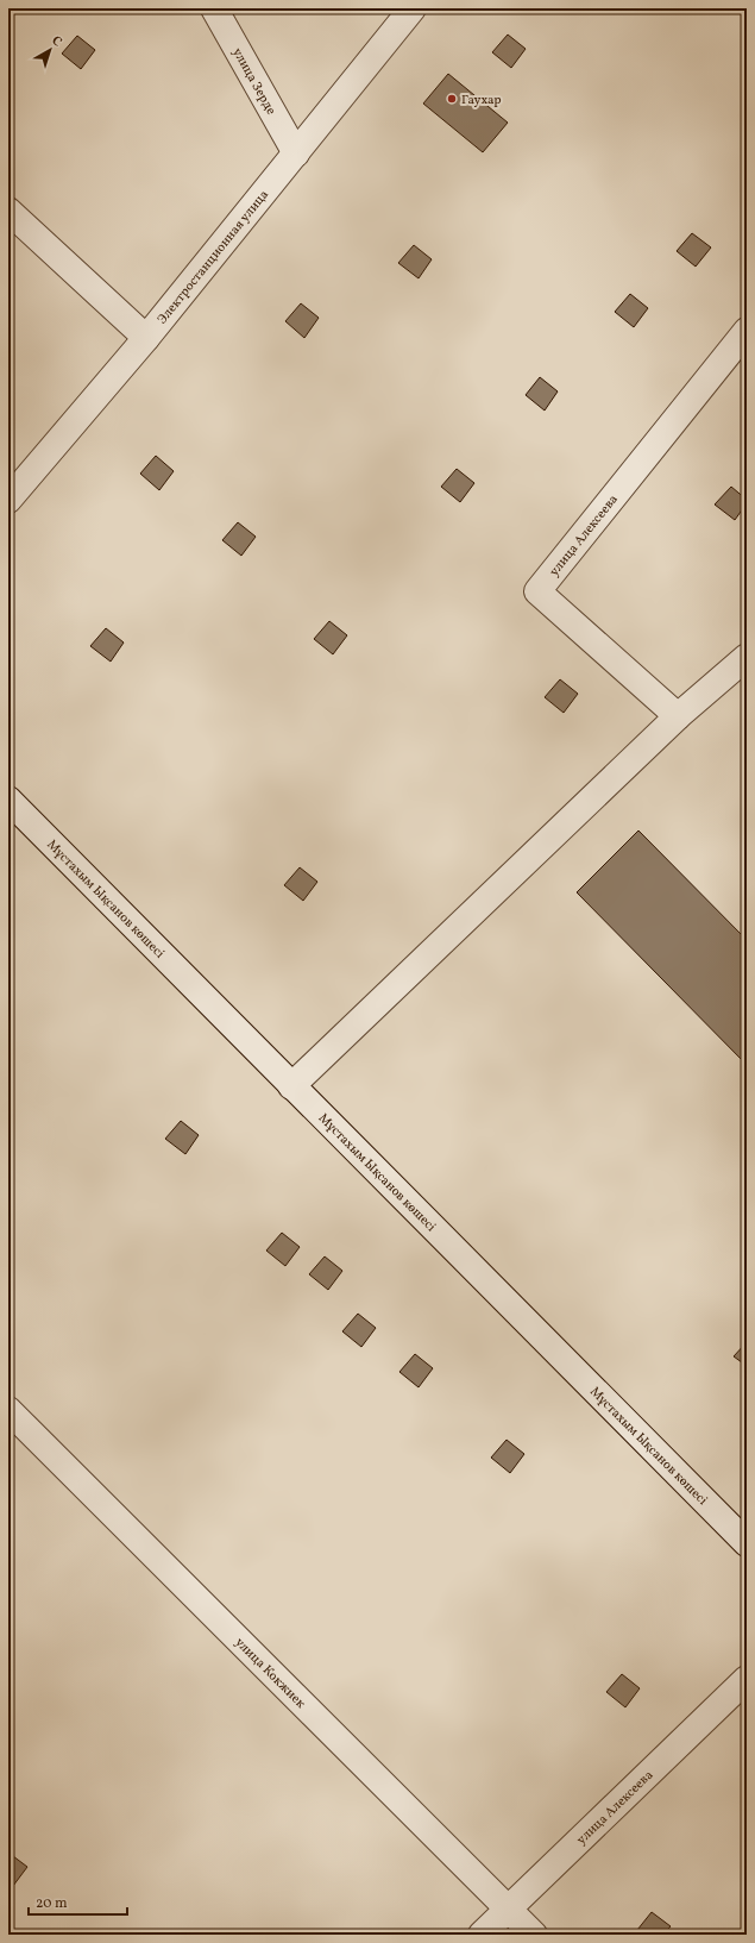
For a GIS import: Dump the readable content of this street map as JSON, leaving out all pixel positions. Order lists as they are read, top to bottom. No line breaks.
{"streets":{"street":["улица Зерде","Электростанционная улица","улица Алексеева","Мұстахым Ықсанов көшесі","улица Кокжиек"]},"crossings":[["улица Зерде","Электростанционная улица"],["улица Алексеева","улица Кокжиек"]],"places":["Гаухар"],"scale_bar":"20 m","north":"top right"}
